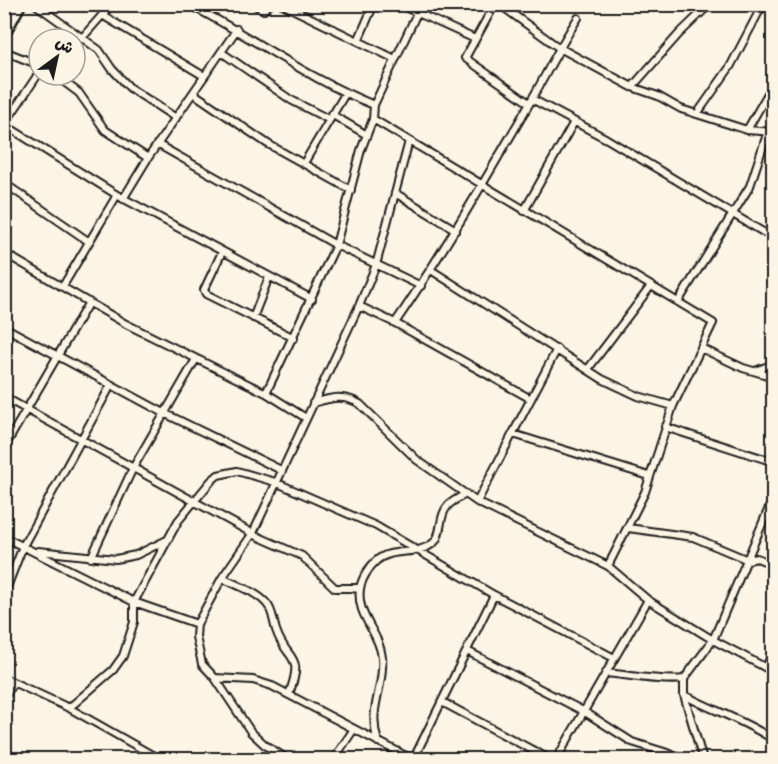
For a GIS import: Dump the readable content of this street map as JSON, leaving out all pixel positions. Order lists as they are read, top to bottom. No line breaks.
{"north":"top right"}
